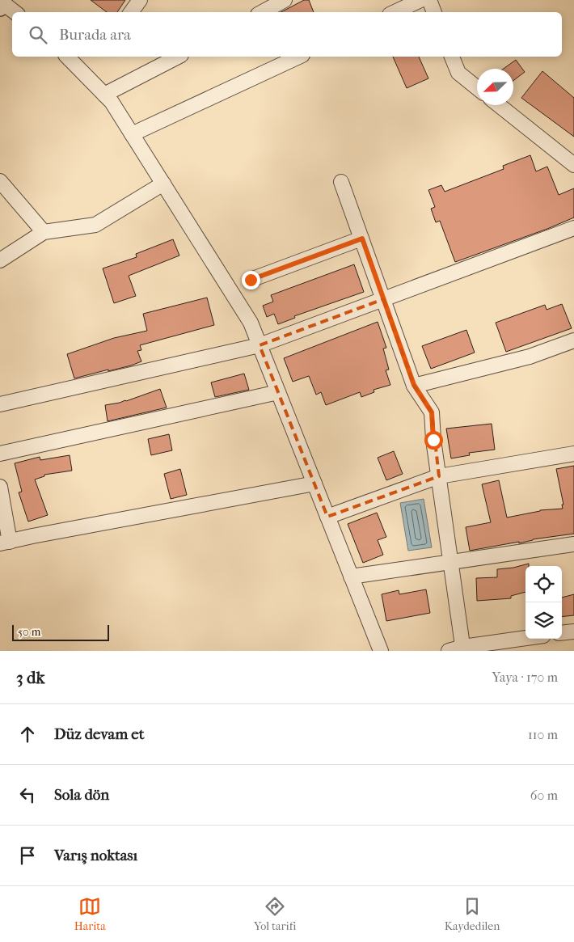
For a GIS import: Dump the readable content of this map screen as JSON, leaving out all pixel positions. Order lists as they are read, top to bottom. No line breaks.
{"scale_bar":"50 m","north":"bottom left","page":{"search":"Burada ara","scale":"50 m","heading":["3 dk","Yaya · 170 m"],"list":[["Düz devam et","110 m"],["Sola dön","60 m"],"Varış noktası"],"nav":["Harita","Yol tarifi","Kaydedilen"]}}
